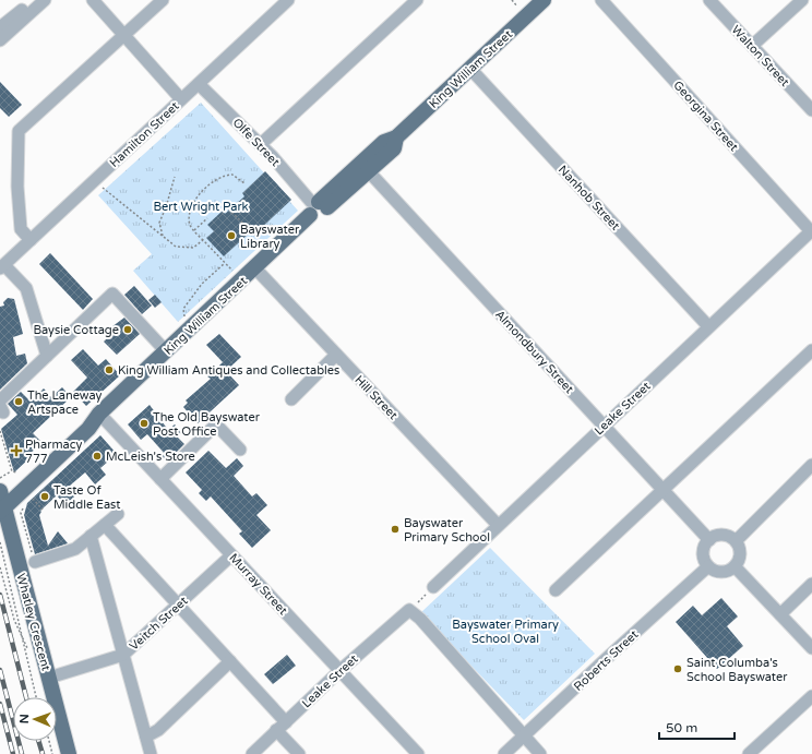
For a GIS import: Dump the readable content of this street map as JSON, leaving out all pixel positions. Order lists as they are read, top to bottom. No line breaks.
{"streets":{"main road":["King William Street","Whatley Crescent"],"street":["Walton Street","Georgina Street","Hamilton Street","Olfe Street","Nanhob Street","Almondbury Street","Hill Street","Leake Street","Murray Street","Veitch Street","Roberts Street"]},"crossings":[["King William Street","Olfe Street"],["King William Street","Nanhob Street"],["King William Street","Almondbury Street"],["King William Street","Hill Street"],["King William Street","Murray Street"],["King William Street","Whatley Crescent"],["Georgina Street","Leake Street"],["Hamilton Street","Olfe Street"],["Nanhob Street","Leake Street"],["Almondbury Street","Leake Street"],["Almondbury Street","Roberts Street"],["Hill Street","Leake Street"],["Leake Street","Murray Street"],["Murray Street","Veitch Street"],["Whatley Crescent","Veitch Street"]],"parks":["Bert Wright Park","Bayswater Primary School Oval"],"places":{"other":["Bayswater Library","Baysie Cottage","King William Antiques and Collectables","The Laneway Artspace","The Old Bayswater Post Office","McLeish's Store","Taste Of Middle East","Bayswater Primary School","Saint Columba's School Bayswater"],"health":["Pharmacy 777"]},"scale_bar":"50 m","north":"left"}
